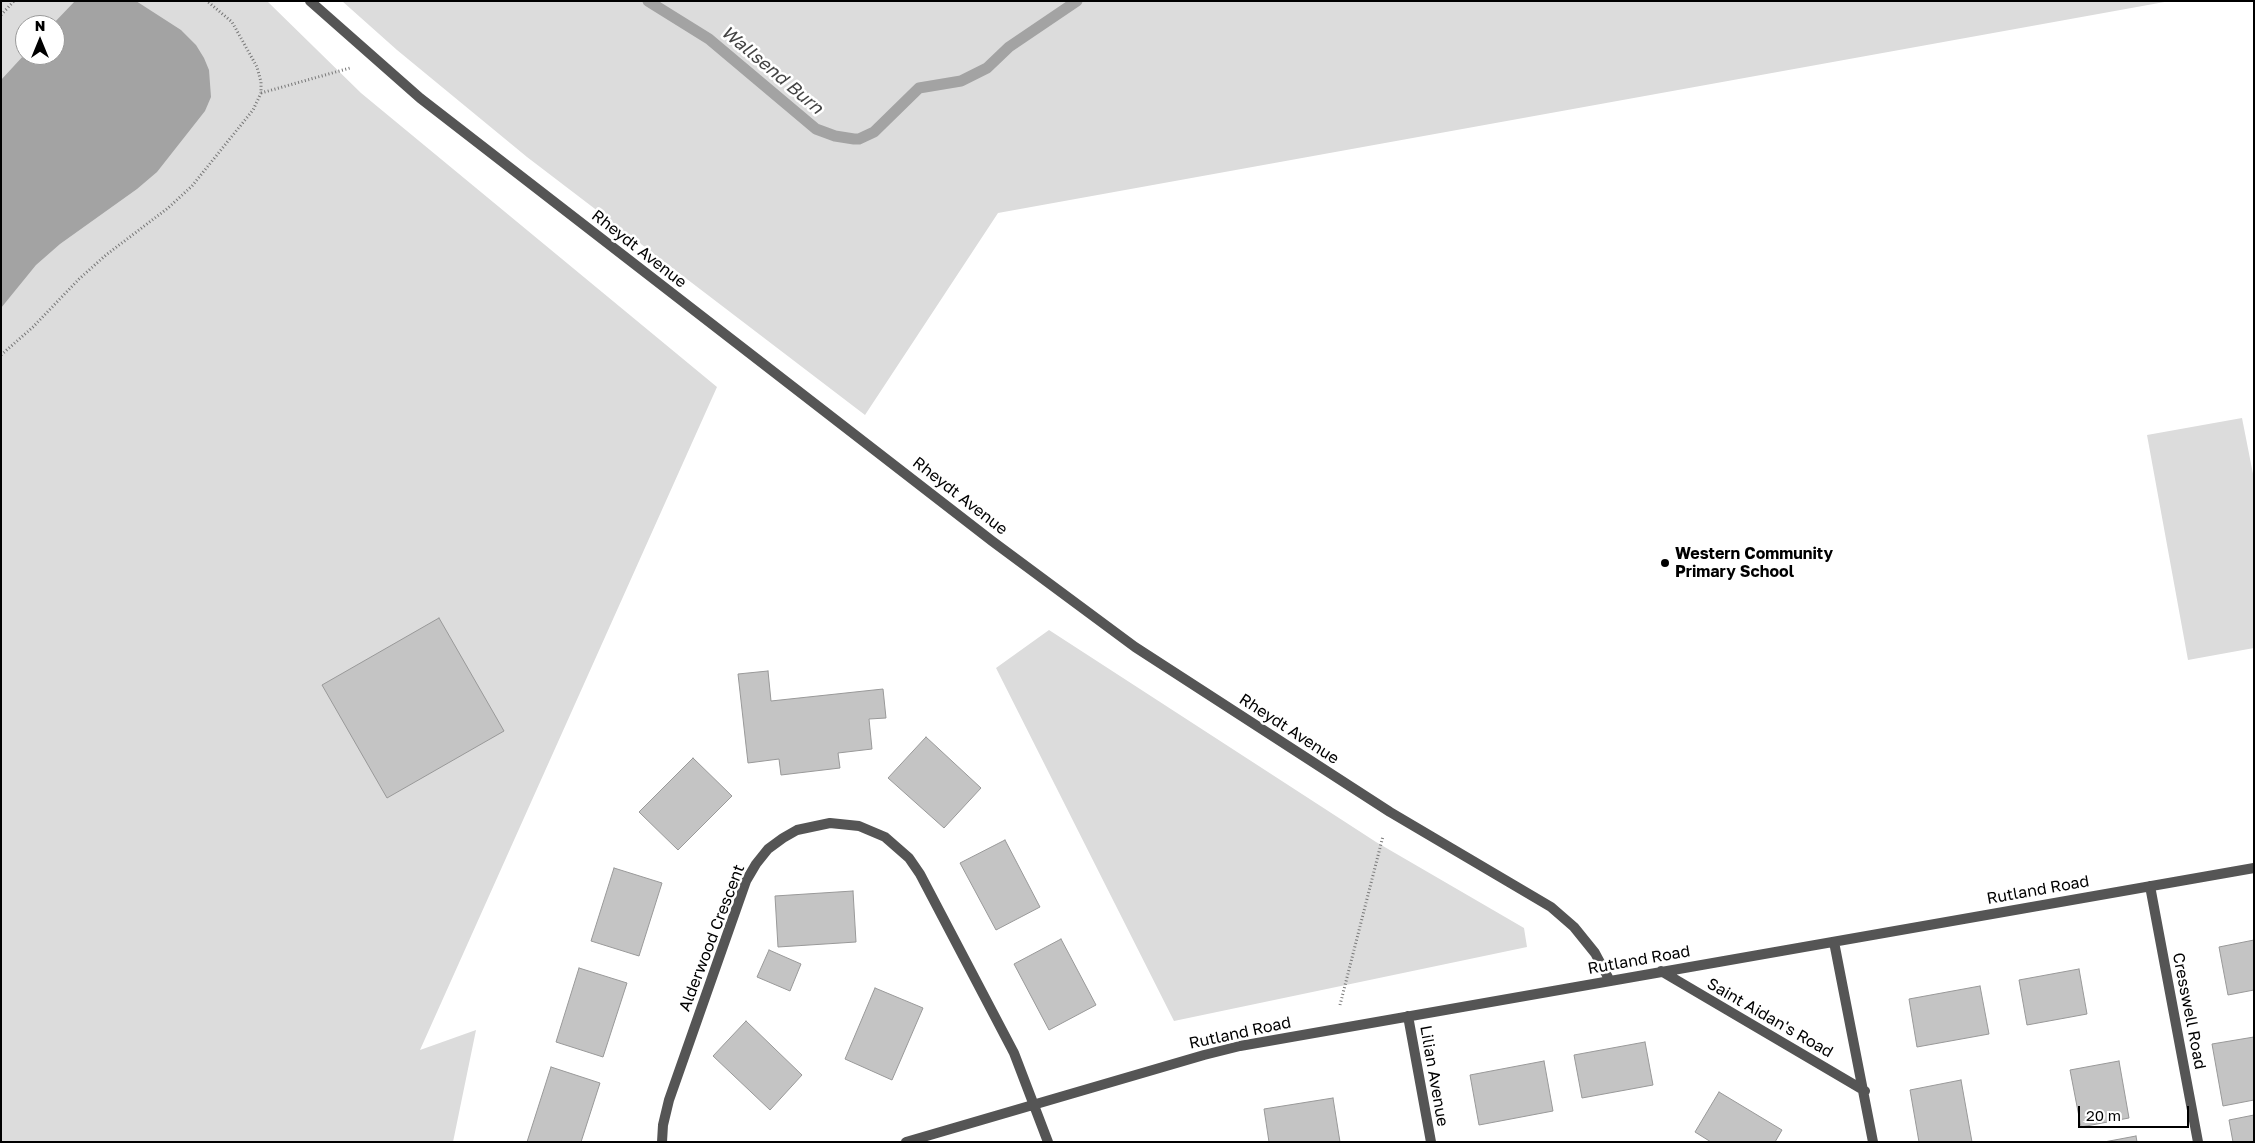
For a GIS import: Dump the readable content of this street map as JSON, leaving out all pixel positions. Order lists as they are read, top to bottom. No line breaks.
{"streets":{"street":["Rheydt Avenue","Rutland Road","Alderwood Crescent","Cresswell Road","Saint Aidan's Road","Lilian Avenue"]},"crossings":[["Rheydt Avenue","Rutland Road"],["Rutland Road","Alderwood Crescent"],["Rutland Road","Cresswell Road"],["Rutland Road","Saint Aidan's Road"],["Rutland Road","Lilian Avenue"]],"water":["Wallsend Burn"],"places":["Western Community Primary School"],"scale_bar":"20 m","north":"top"}
